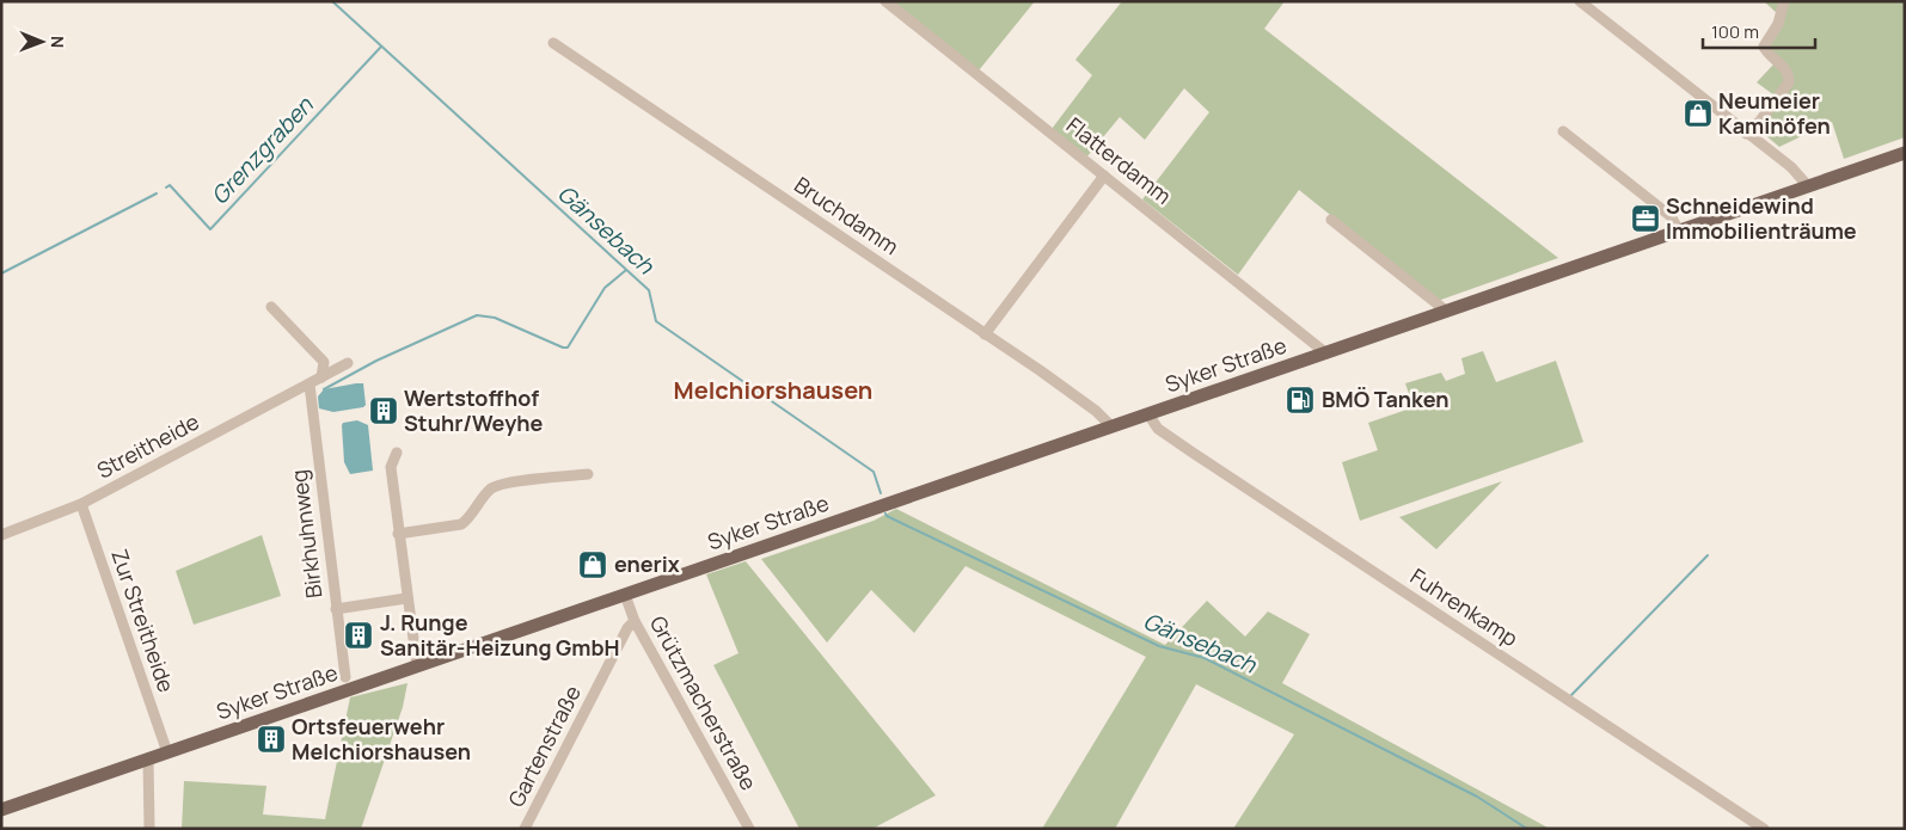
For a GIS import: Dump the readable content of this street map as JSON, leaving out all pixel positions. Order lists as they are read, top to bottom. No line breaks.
{"streets":{"main road":["Syker Straße"],"street":["Flatterdamm","Bruchdamm","Streitheide","Birkhuhnweg","Fuhrenkamp","Zur Streitheide","Grützmacherstraße","Gartenstraße"]},"crossings":[["Flatterdamm","Syker Straße"],["Bruchdamm","Syker Straße"],["Syker Straße","Fuhrenkamp"],["Syker Straße","Zur Streitheide"],["Syker Straße","Grützmacherstraße"],["Streitheide","Birkhuhnweg"],["Streitheide","Zur Streitheide"],["Grützmacherstraße","Gartenstraße"]],"districts":["Melchiorshausen"],"water":["Grenzgraben","Gänsebach"],"places":{"shop":["Neumeier Kaminöfen","enerix"],"office":["Schneidewind Immobilienträume"],"fuel station":["BMÖ Tanken"],"building":["Wertstoffhof Stuhr/Weyhe","J. Runge Sanitär-Heizung GmbH","Ortsfeuerwehr Melchiorshausen"]},"scale_bar":"100 m","north":"right"}
